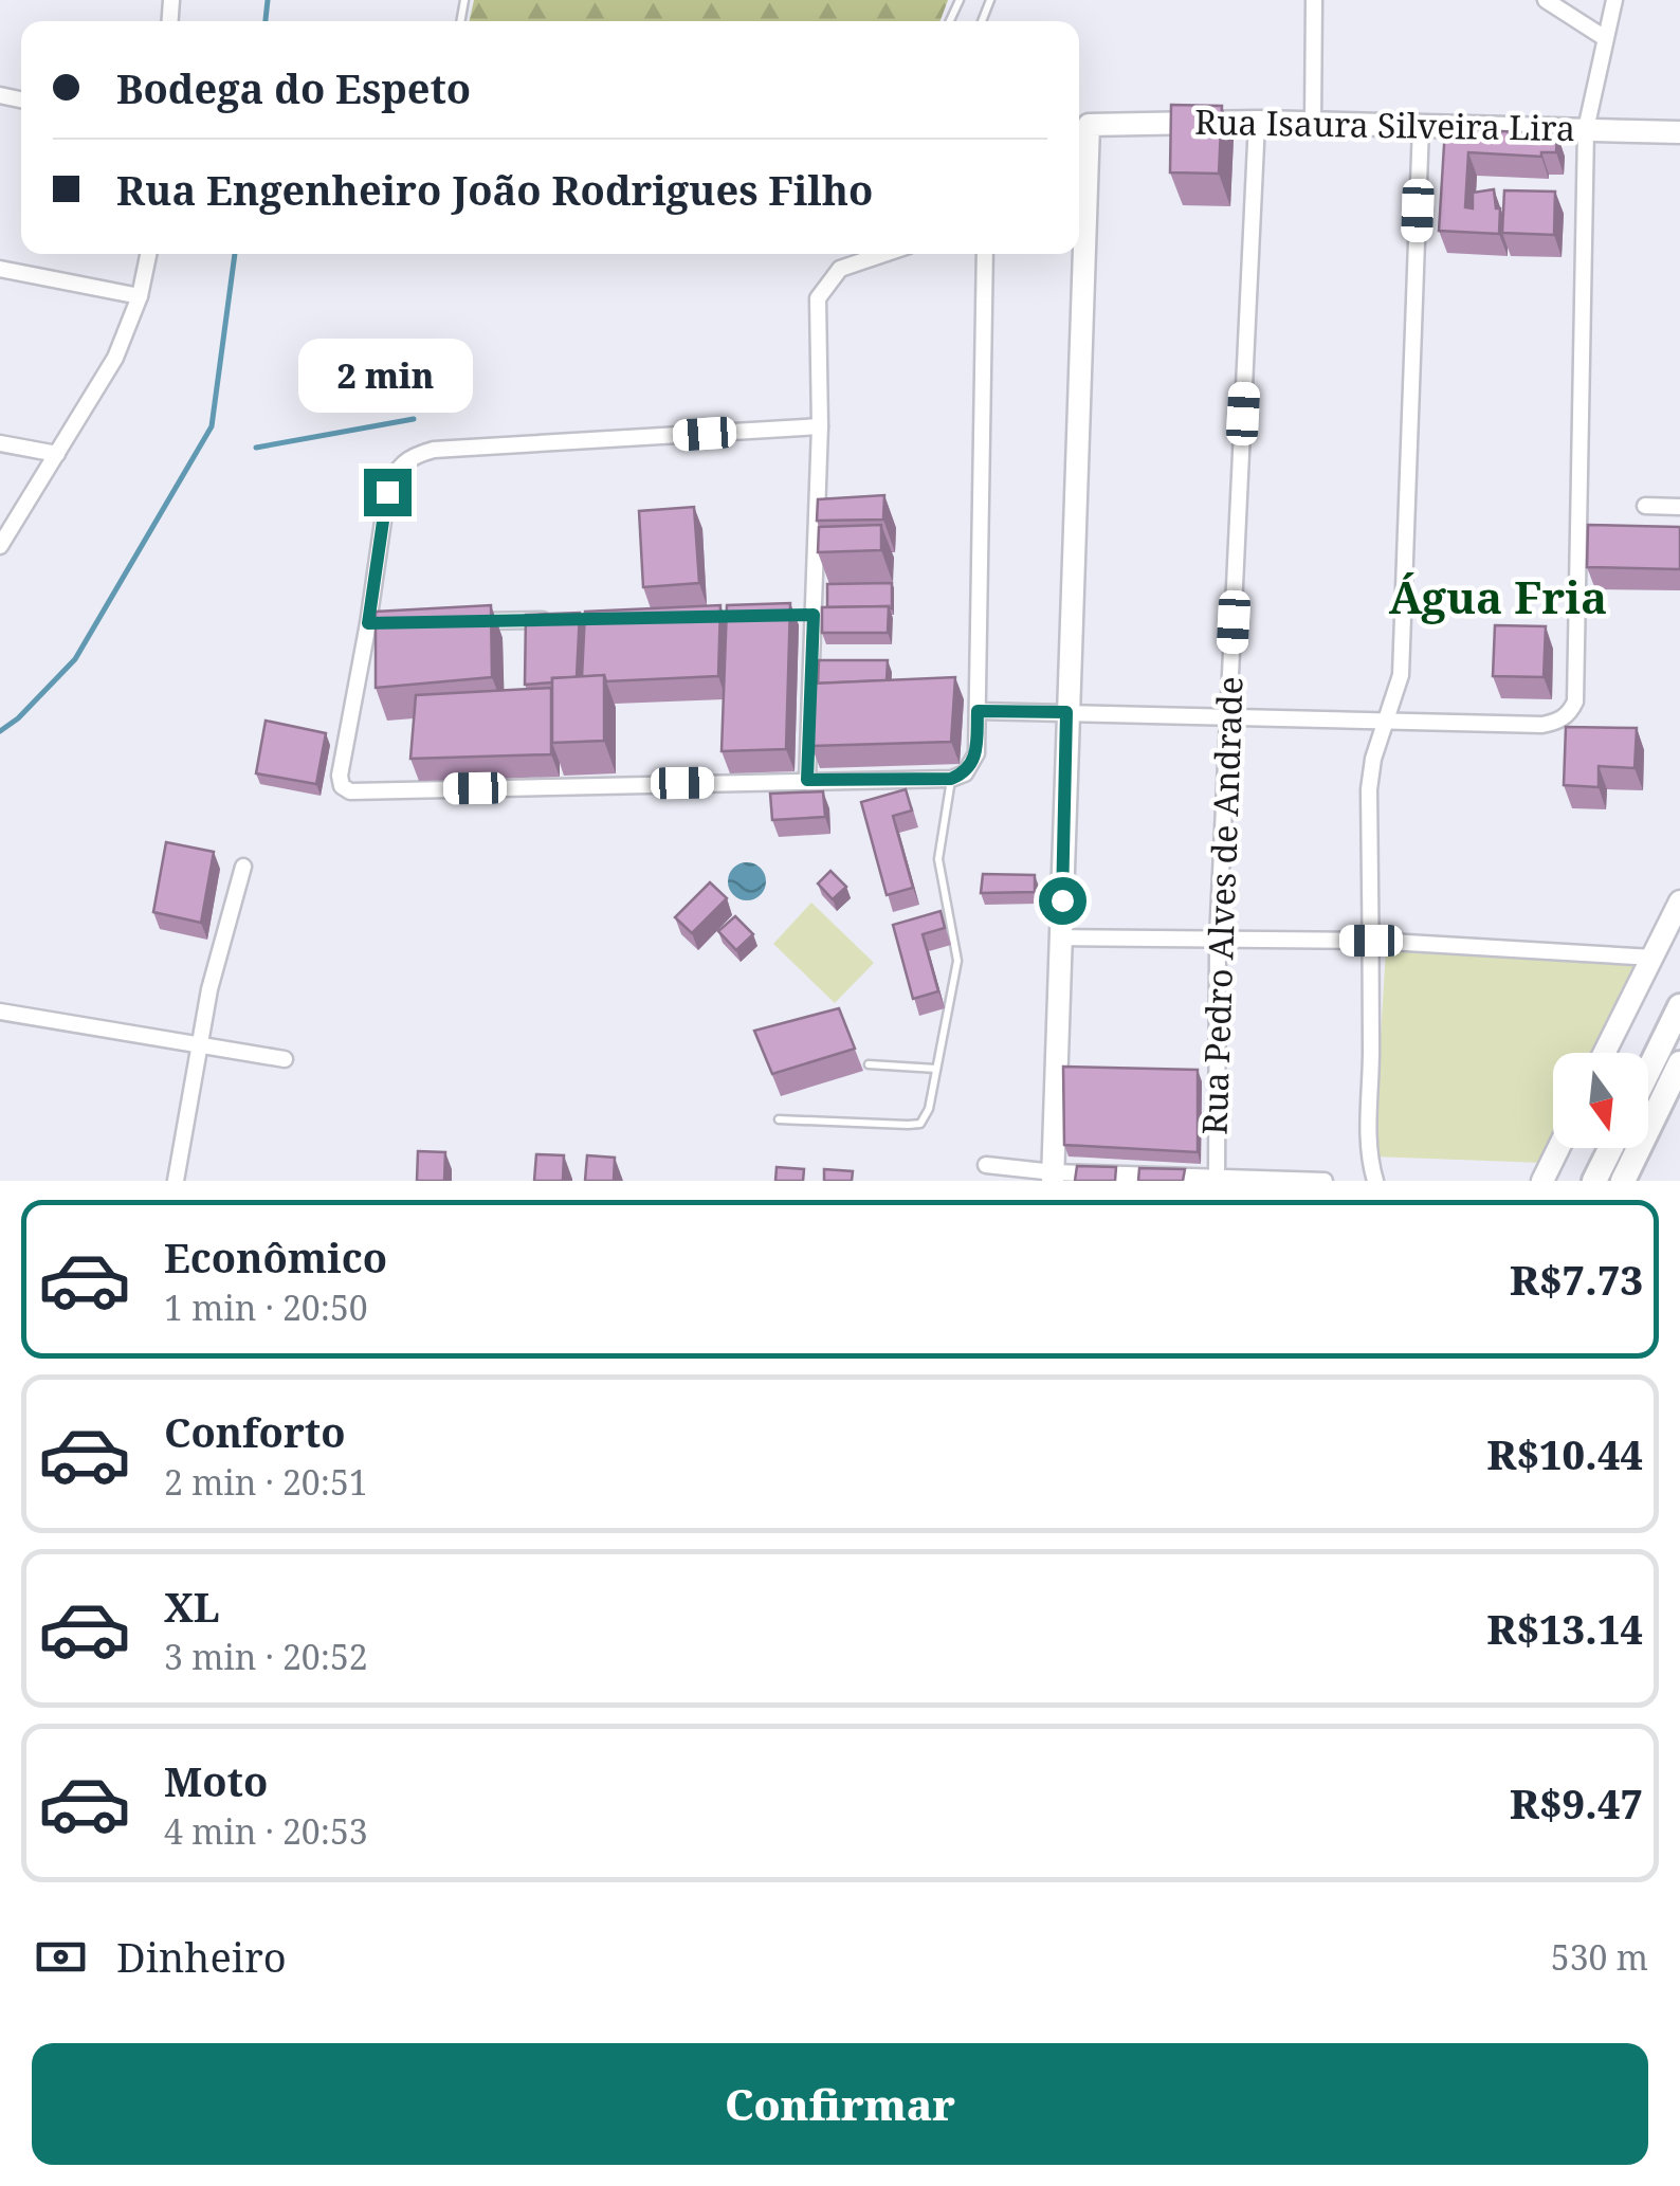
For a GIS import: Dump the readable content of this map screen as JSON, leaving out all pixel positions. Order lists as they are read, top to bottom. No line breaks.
{"streets":{"main road":["Rua Isaura Silveira Lira"],"street":["Rua Pedro Alves de Andrade"]},"crossings":[["Rua Isaura Silveira Lira","Rua Pedro Alves de Andrade"]],"districts":["Água Fria"],"north":"bottom","page":{"banner":["Bodega do Espeto","Rua Engenheiro João Rodrigues Filho"],"bubble":"2 min","list":[{"name":"Econômico","note":"1 min · 20:50","value":"R$7.73"},{"name":"Conforto","note":"2 min · 20:51","value":"R$10.44"},{"name":"XL","note":"3 min · 20:52","value":"R$13.14"},{"name":"Moto","note":"4 min · 20:53","value":"R$9.47"}],"pay":["Dinheiro","530 m"],"buttons":"Confirmar"}}
